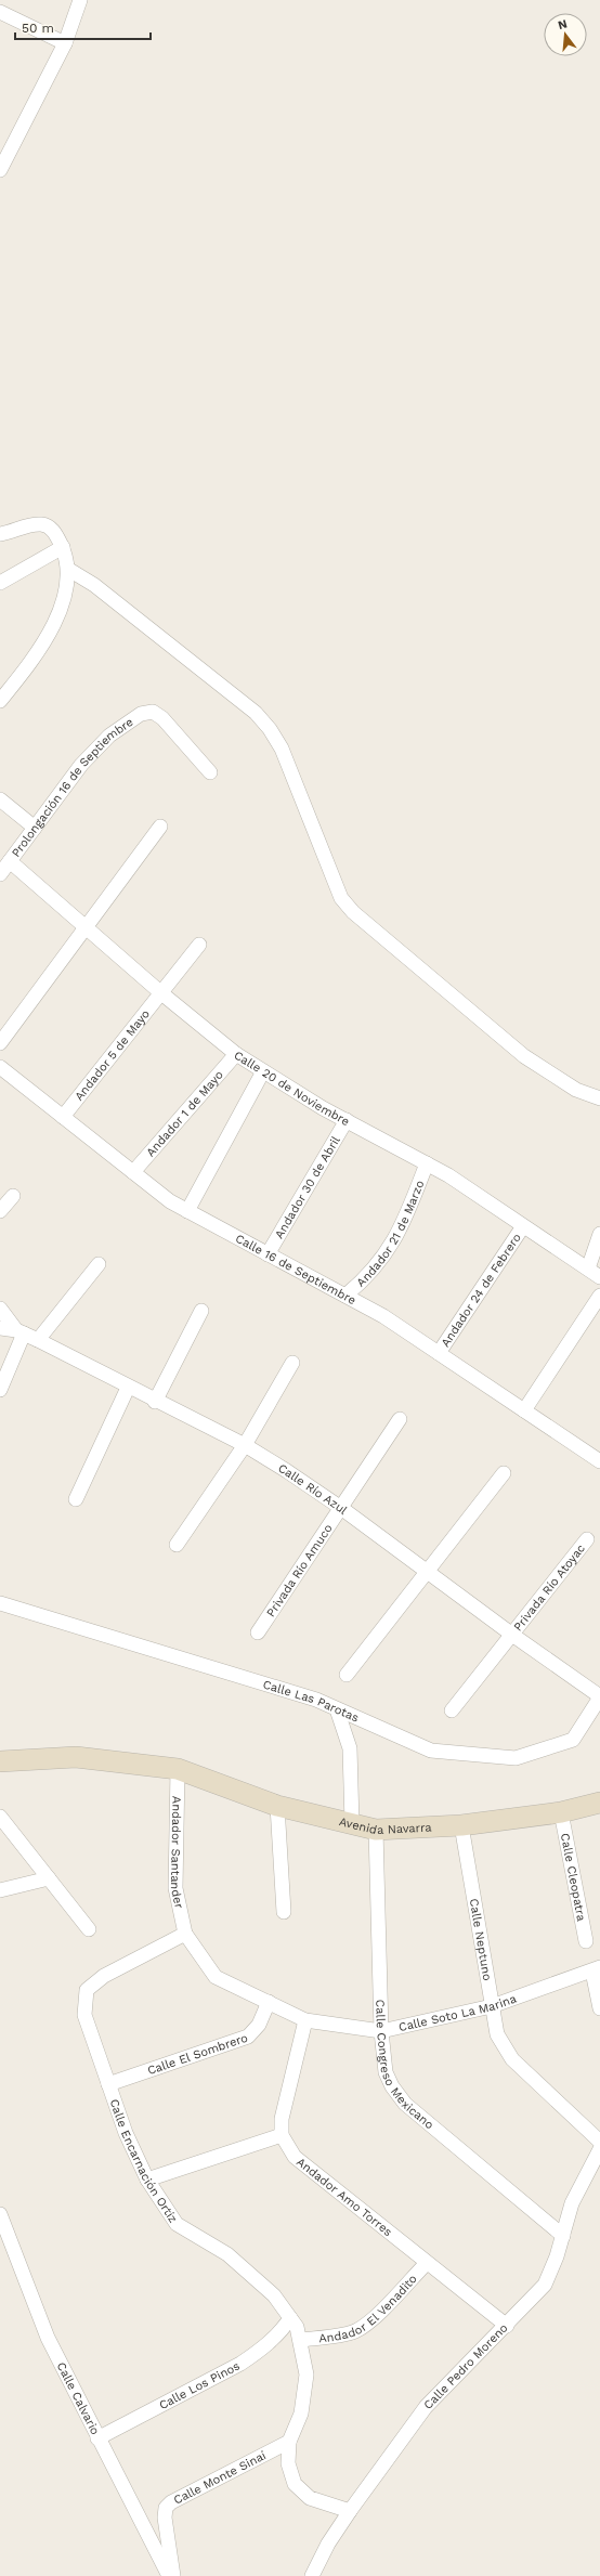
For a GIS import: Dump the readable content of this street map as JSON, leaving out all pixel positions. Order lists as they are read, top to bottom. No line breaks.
{"streets":{"street":["Prolongación 16 de Septiembre","Andador 5 de Mayo","Calle 20 de Noviembre","Andador 1 de Mayo","Andador 30 de Abril","Andador 21 de Marzo","Calle 16 de Septiembre","Andador 24 de Febrero","Calle Río Azul","Privada Río Amuco","Privada Río Atoyac","Calle Las Parotas","Avenida Navarra","Andador Santander","Calle Cleopatra","Calle Neptuno","Calle Soto La Marina","Calle El Sombrero","Calle Congreso Mexicano","Calle Encarnación Ortiz","Andador Amo Torres","Andador El Venadito","Calle Pedro Moreno","Calle Los Pinos","Calle Calvario","Calle Monte Sinaí"]},"crossings":[["Prolongación 16 de Septiembre","Calle 20 de Noviembre"],["Andador 5 de Mayo","Calle 20 de Noviembre"],["Andador 5 de Mayo","Calle 16 de Septiembre"],["Calle 20 de Noviembre","Andador 1 de Mayo"],["Calle 20 de Noviembre","Andador 30 de Abril"],["Calle 20 de Noviembre","Andador 21 de Marzo"],["Calle 20 de Noviembre","Andador 24 de Febrero"],["Andador 1 de Mayo","Calle 16 de Septiembre"],["Andador 30 de Abril","Calle 16 de Septiembre"],["Andador 21 de Marzo","Calle 16 de Septiembre"],["Calle 16 de Septiembre","Andador 24 de Febrero"],["Calle Río Azul","Privada Río Amuco"],["Calle Río Azul","Privada Río Atoyac"],["Calle Río Azul","Calle Las Parotas"],["Avenida Navarra","Andador Santander"],["Avenida Navarra","Calle Cleopatra"],["Avenida Navarra","Calle Neptuno"],["Avenida Navarra","Calle Congreso Mexicano"],["Andador Santander","Calle Soto La Marina"],["Andador Santander","Calle Encarnación Ortiz"],["Calle Neptuno","Calle Soto La Marina"],["Calle Soto La Marina","Calle El Sombrero"],["Calle Soto La Marina","Calle Congreso Mexicano"],["Calle Soto La Marina","Calle Encarnación Ortiz"],["Calle El Sombrero","Calle Encarnación Ortiz"],["Calle Congreso Mexicano","Calle Pedro Moreno"],["Calle Encarnación Ortiz","Andador El Venadito"],["Calle Encarnación Ortiz","Calle Los Pinos"],["Calle Encarnación Ortiz","Calle Monte Sinaí"],["Andador Amo Torres","Andador El Venadito"],["Andador Amo Torres","Calle Pedro Moreno"],["Calle Los Pinos","Calle Calvario"]],"scale_bar":"50 m","north":"top"}
